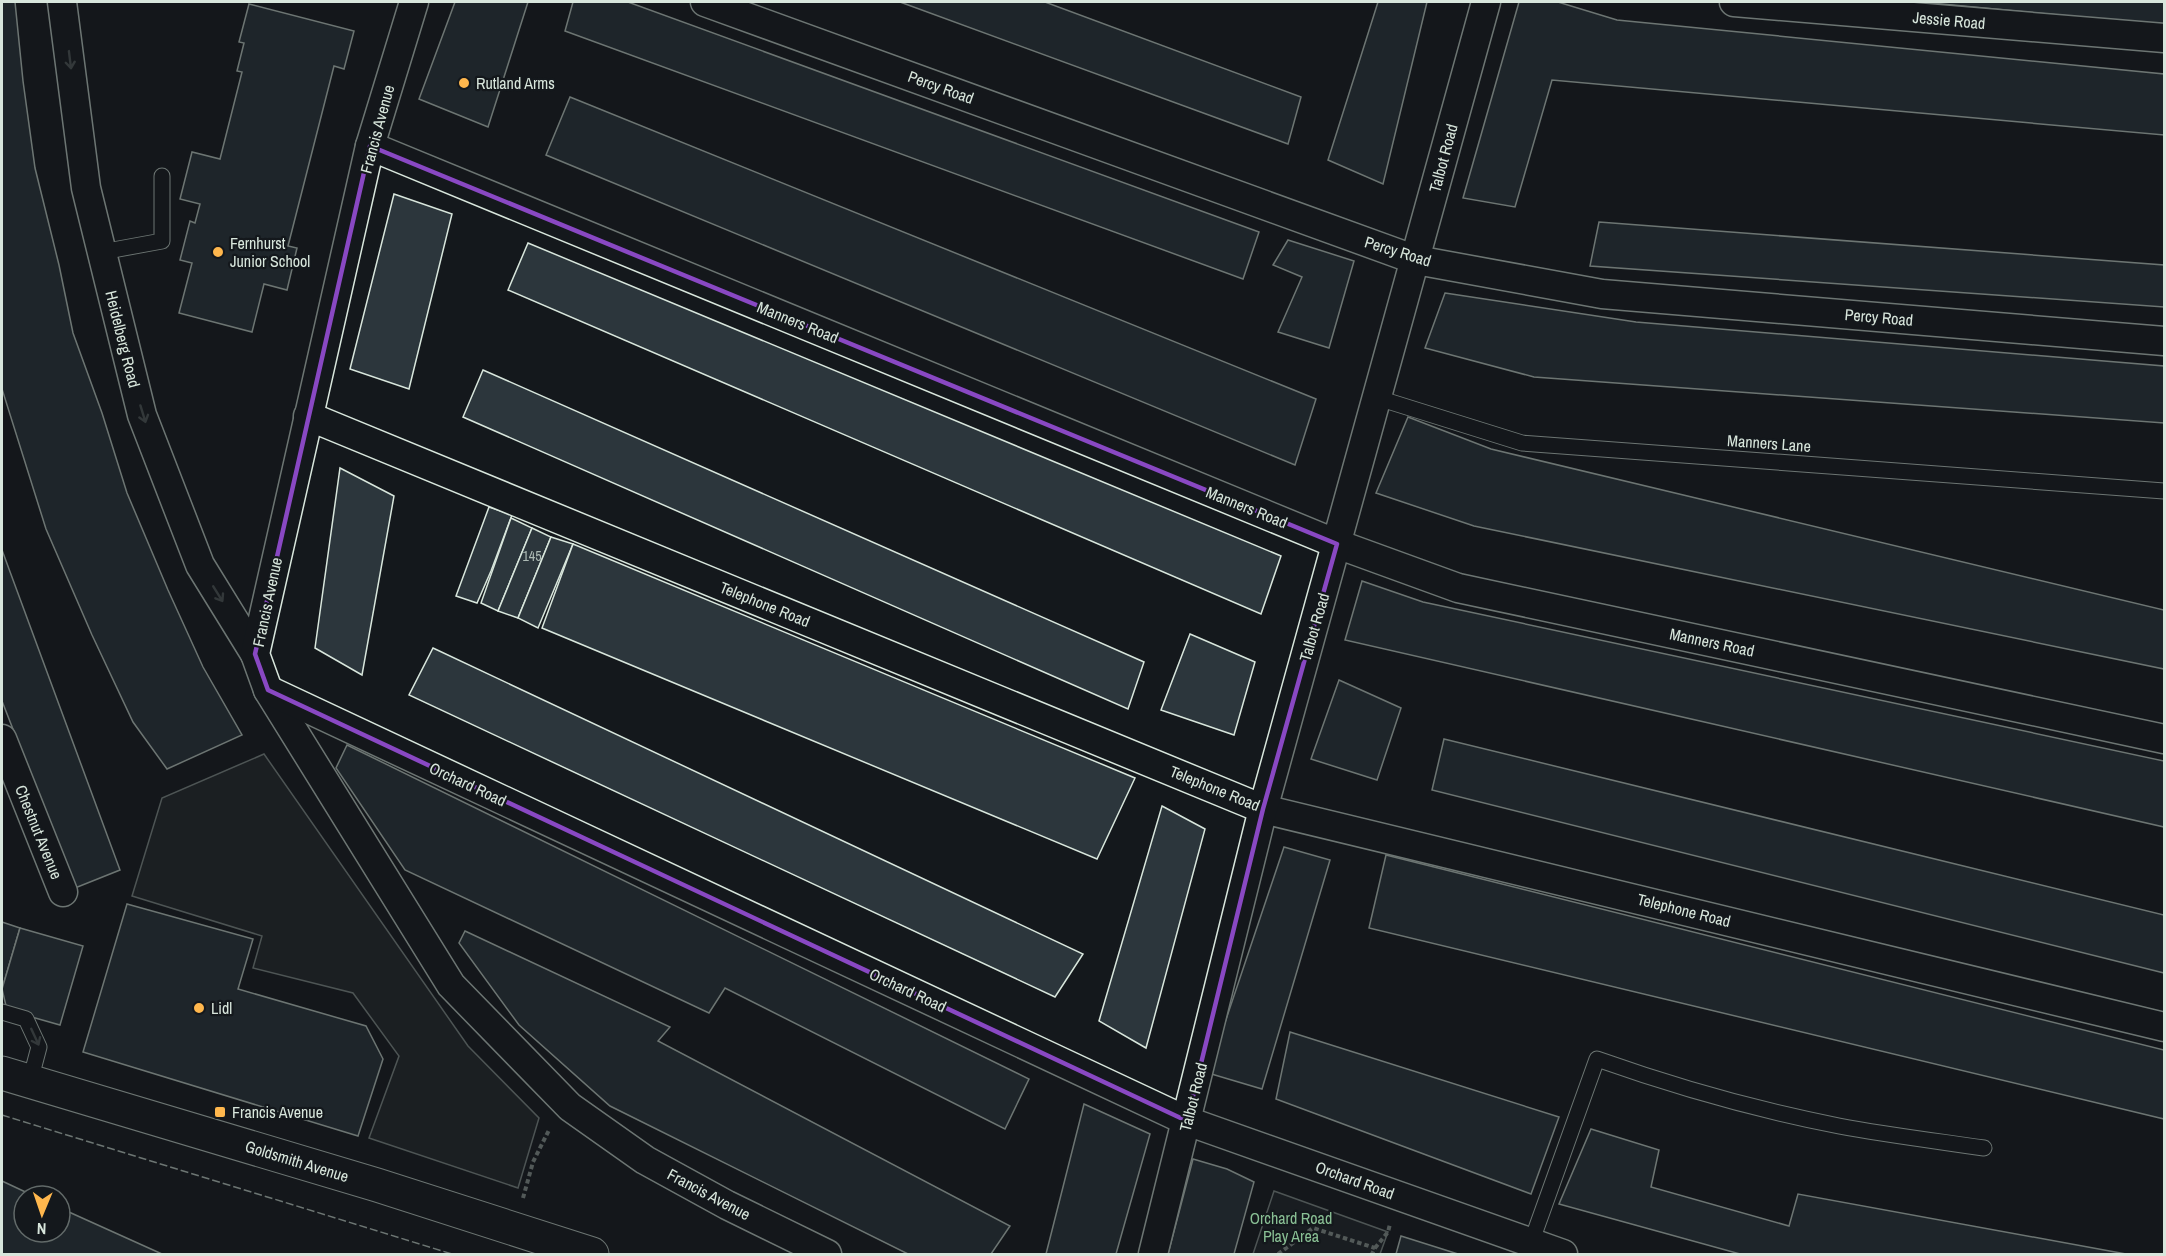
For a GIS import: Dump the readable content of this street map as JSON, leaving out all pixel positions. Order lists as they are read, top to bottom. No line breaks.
{"streets":{"main road":["Goldsmith Avenue"],"street":["Jessie Road","Percy Road","Francis Avenue","Talbot Road","Manners Road","Heidelberg Road","Telephone Road","Orchard Road","Chestnut Avenue"],"lane":["Manners Lane"]},"crossings":[["Percy Road","Talbot Road"],["Francis Avenue","Manners Road"],["Francis Avenue","Heidelberg Road"],["Francis Avenue","Telephone Road"],["Francis Avenue","Orchard Road"],["Talbot Road","Manners Road"],["Talbot Road","Manners Lane"],["Talbot Road","Telephone Road"],["Talbot Road","Orchard Road"]],"one_way":["Heidelberg Road"],"parks":["Orchard Road Play Area"],"places":{"other":["Rutland Arms","Fernhurst Junior School","Lidl"],"transit":["Francis Avenue"]},"house_numbers":["145"],"north":"bottom"}
